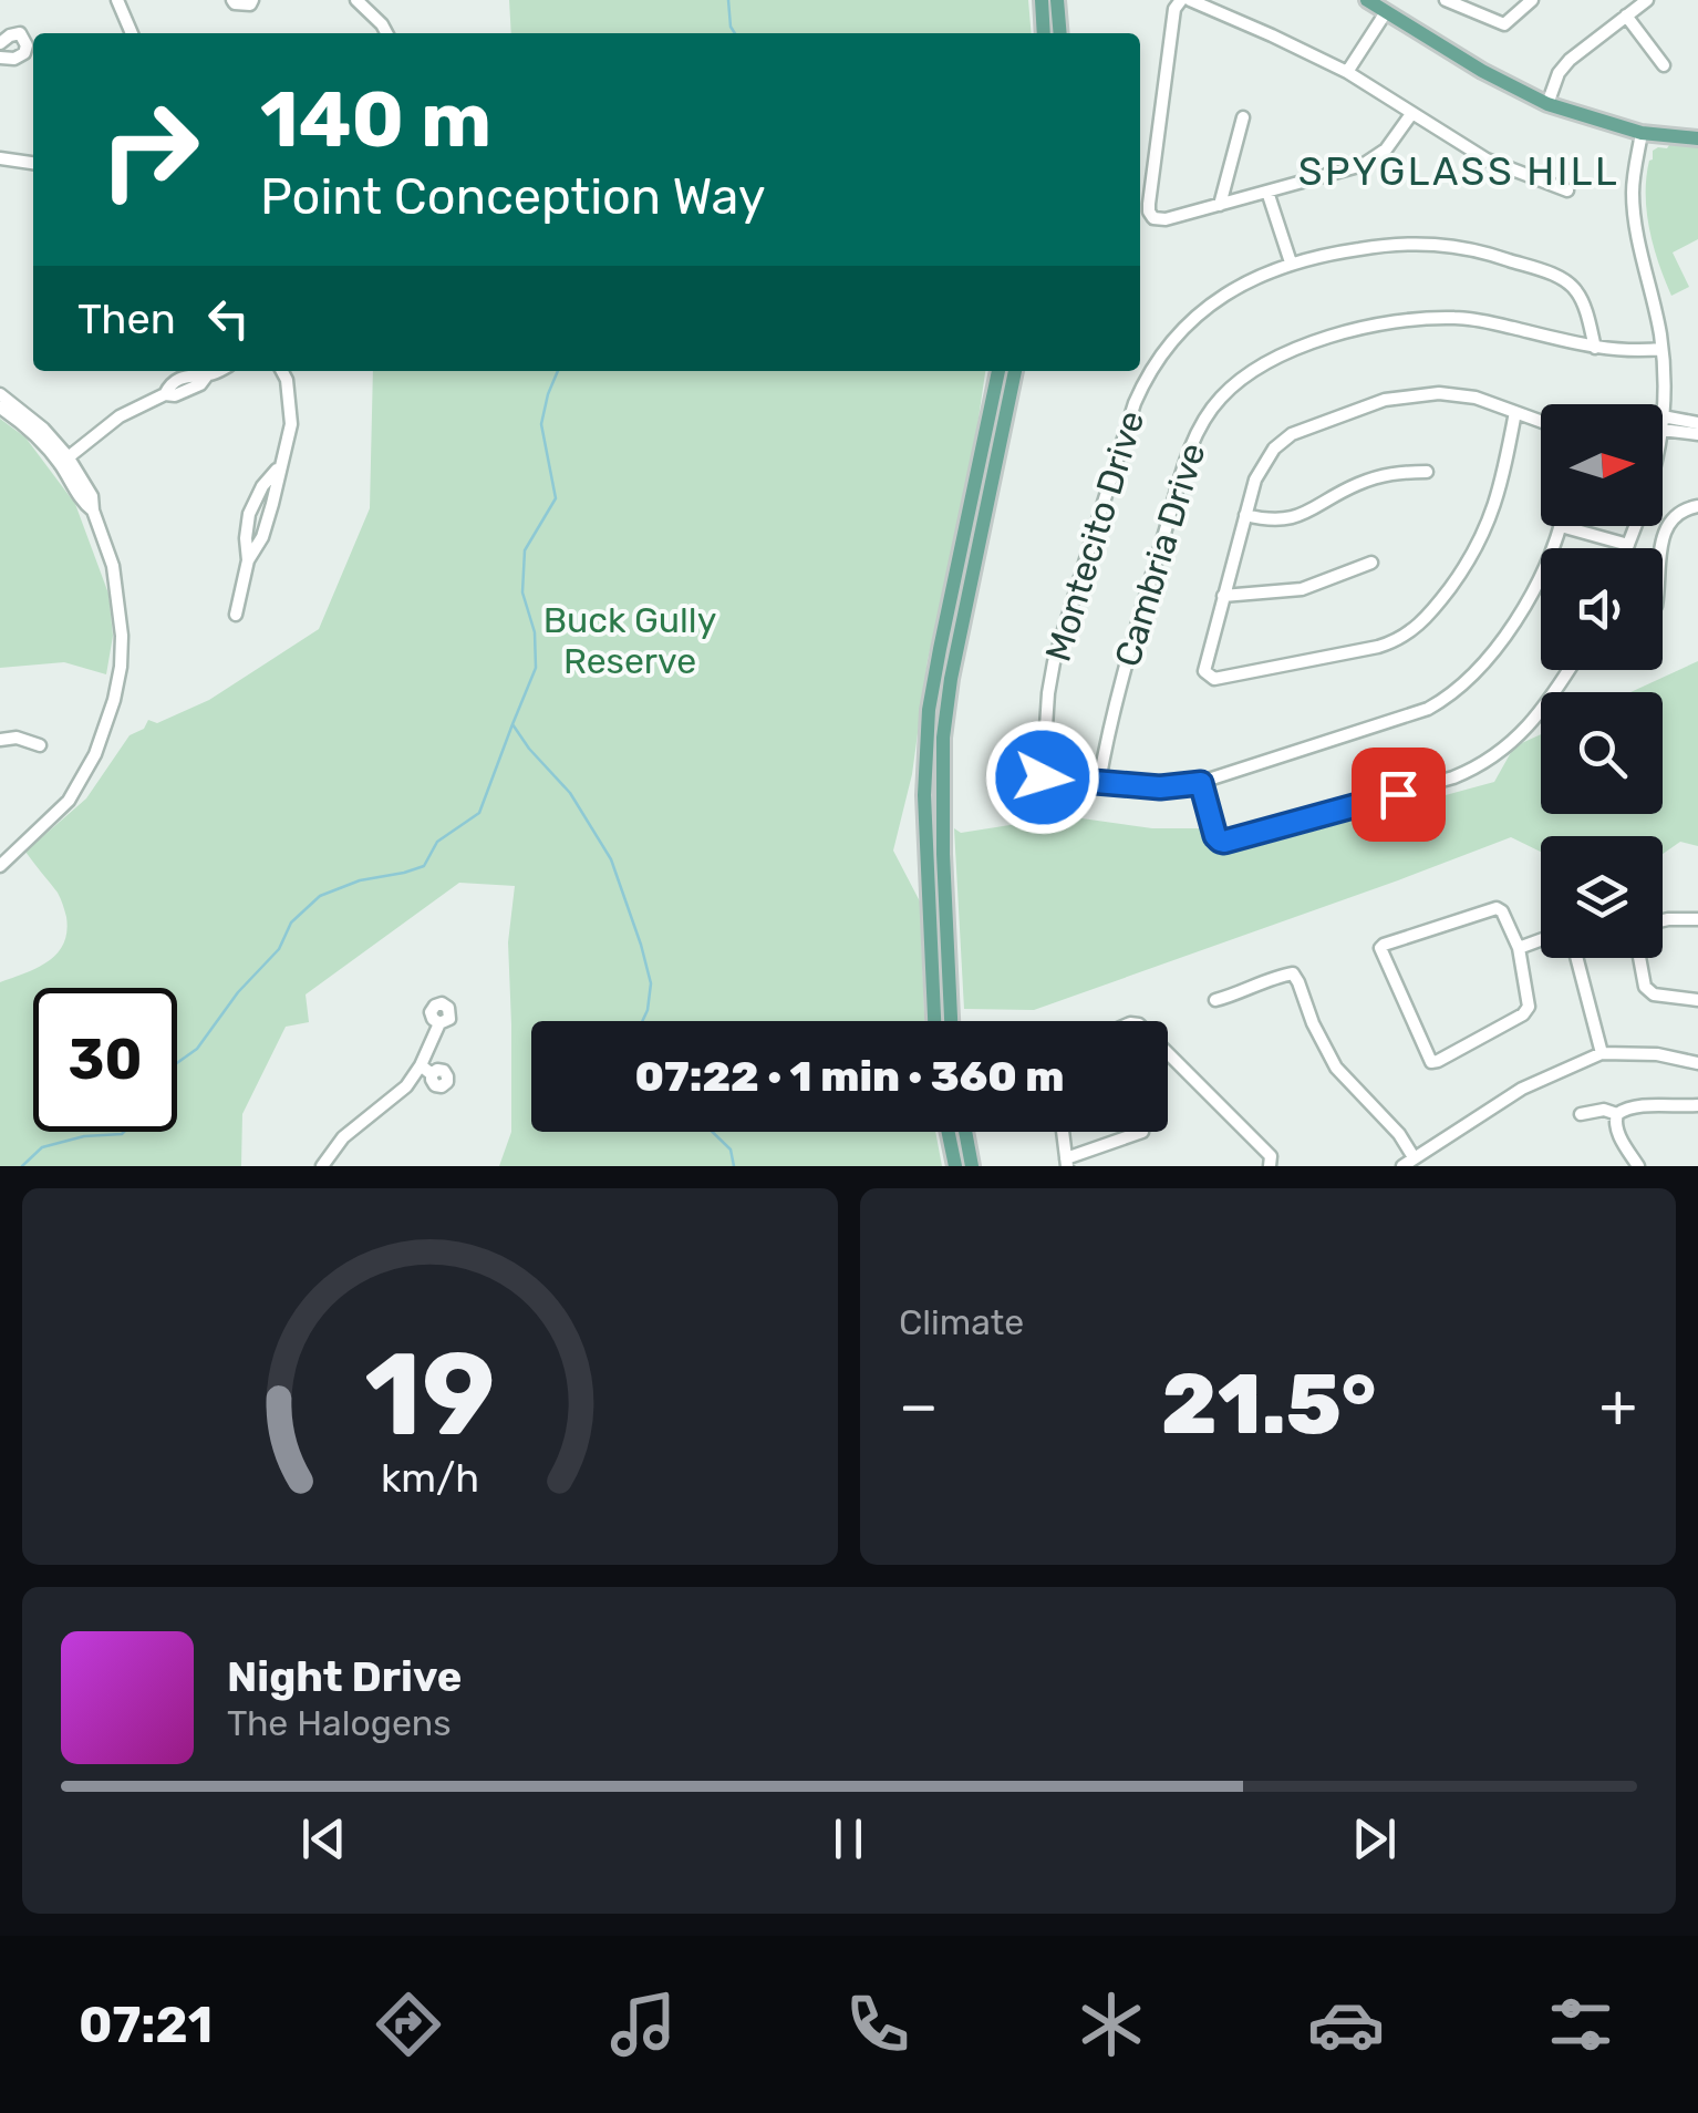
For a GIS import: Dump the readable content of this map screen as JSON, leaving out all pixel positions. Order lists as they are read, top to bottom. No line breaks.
{"streets":{"street":["Montecito Drive","Cambria Drive"]},"crossings":[["Montecito Drive","Cambria Drive"]],"districts":["SPYGLASS HILL"],"parks":["Buck Gully Reserve"],"north":"right","page":{"turn":["140 m","Point Conception Way"],"then":"Then","limit":"30","trip":"07:22 · 1 min · 360 m","tile":"Climate","heat":["−","21.5°","+"],"song":["Night Drive","The Halogens"],"tabs":"07:21","gauge":["19","km/h"]}}
